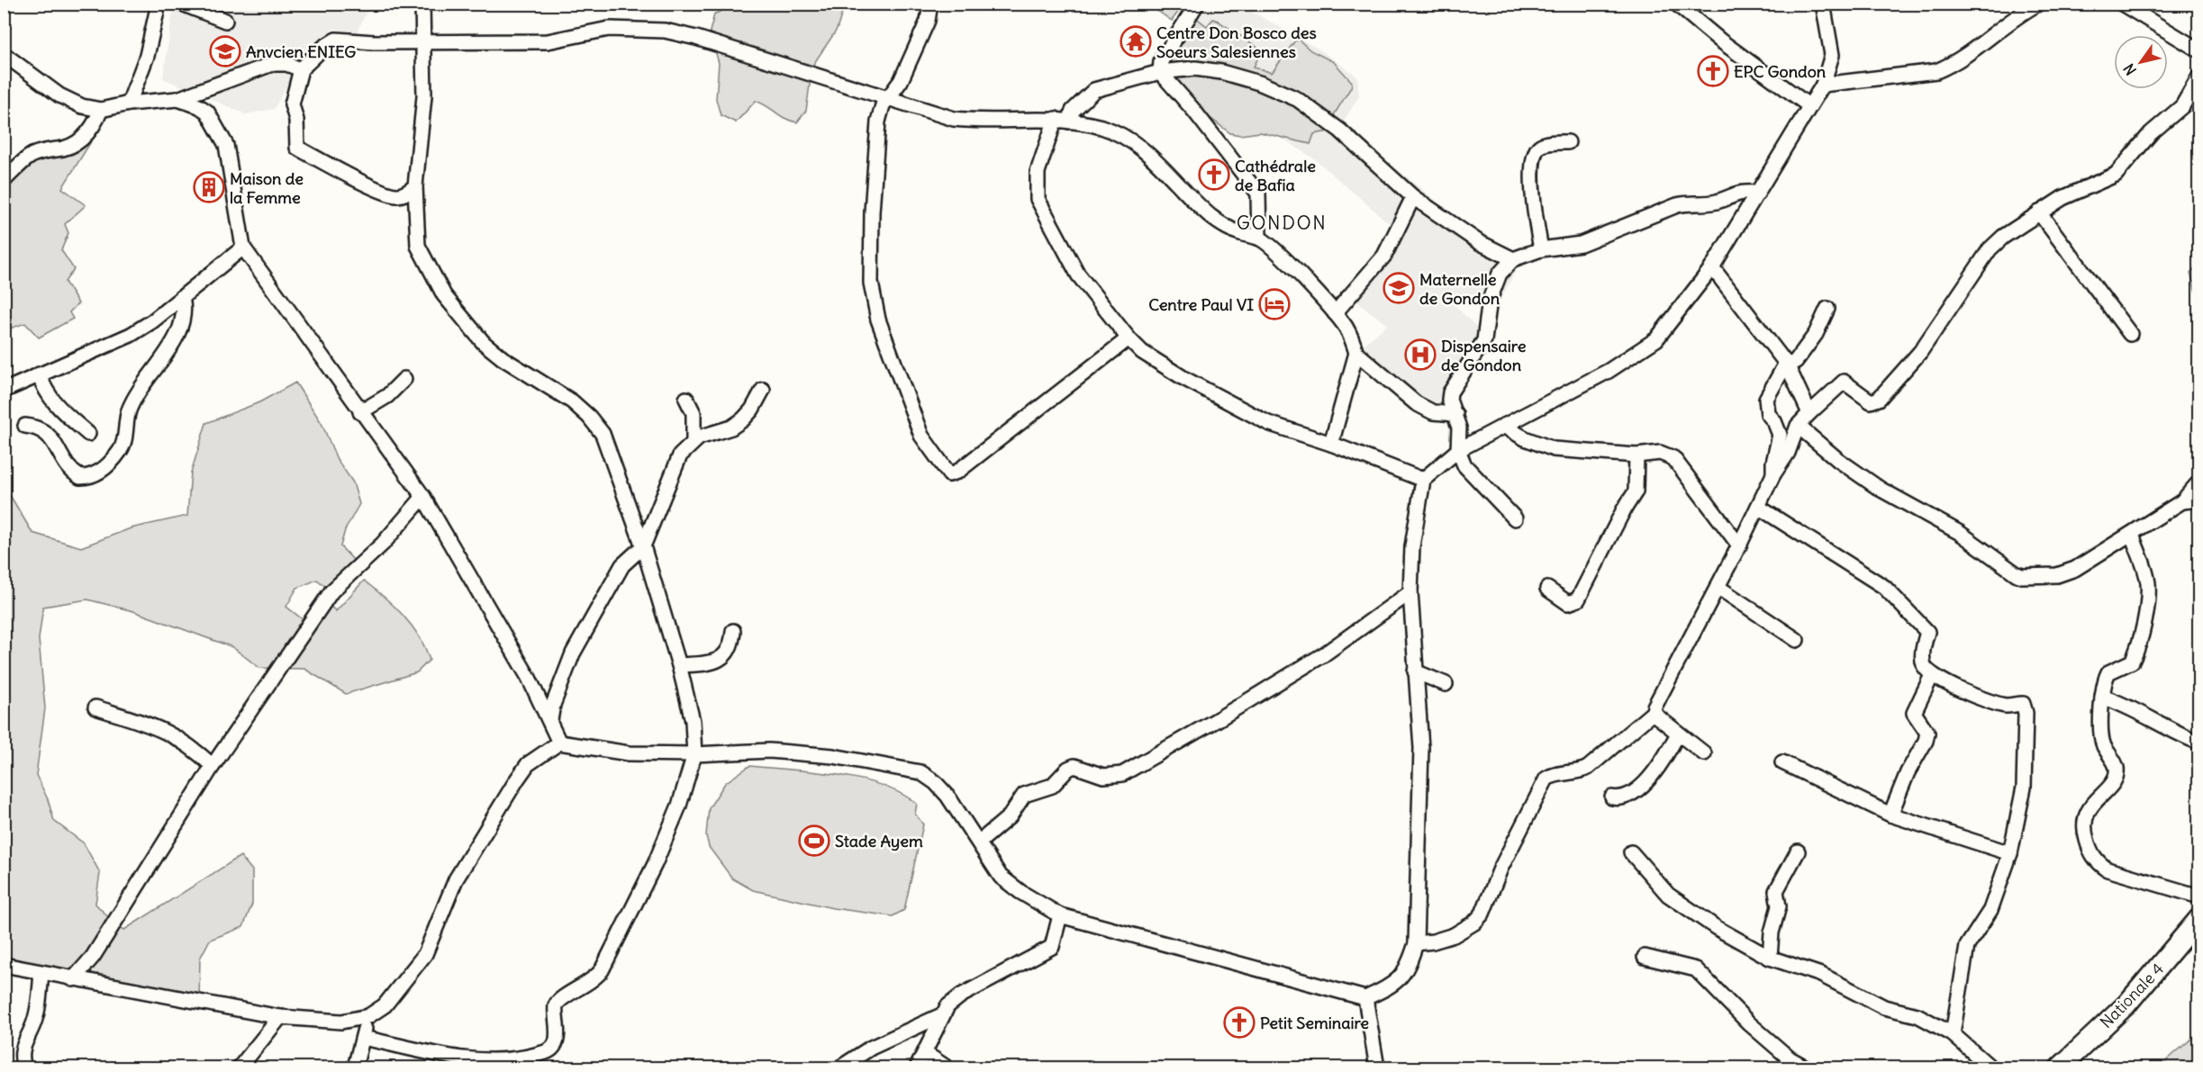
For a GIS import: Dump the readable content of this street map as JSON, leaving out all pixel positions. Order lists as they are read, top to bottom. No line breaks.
{"streets":{"highway":["Nationale 4"]},"districts":["GONDON"],"places":{"temple":["Centre Don Bosco des Soeurs Salesiennes"],"school or university":["Anvcien ENIEG","Maternelle de Gondon"],"church":["EPC Gondon","Cathédrale de Bafia","Petit Seminaire"],"building":["Maison de la Femme"],"hotel":["Centre Paul VI"],"hospital":["Dispensaire de Gondon"],"sports":["Stade Ayem"]},"north":"bottom left"}
